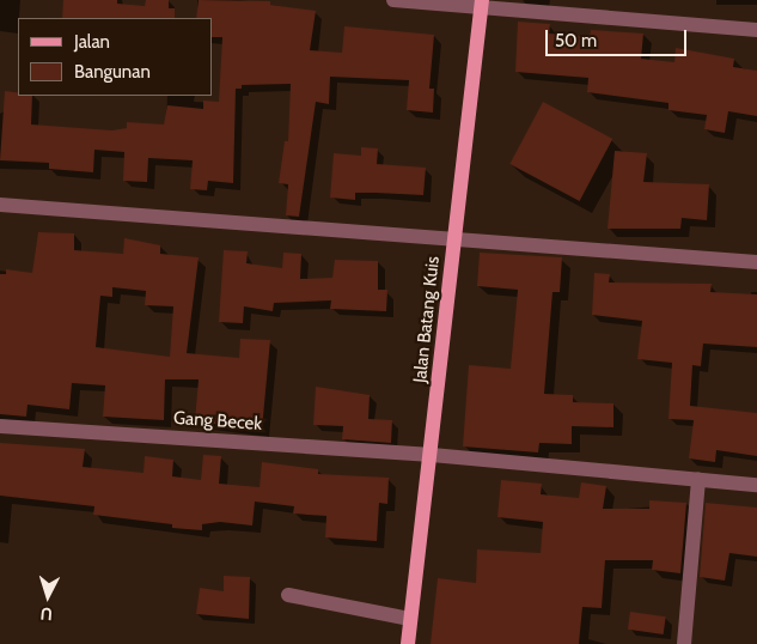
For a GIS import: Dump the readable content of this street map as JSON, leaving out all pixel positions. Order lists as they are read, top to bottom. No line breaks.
{"streets":{"main road":["Jalan Batang Kuis"],"street":["Gang Becek"]},"crossings":[["Jalan Batang Kuis","Gang Becek"]],"legend":["Jalan","Bangunan"],"scale_bar":"50 m","north":"bottom"}
